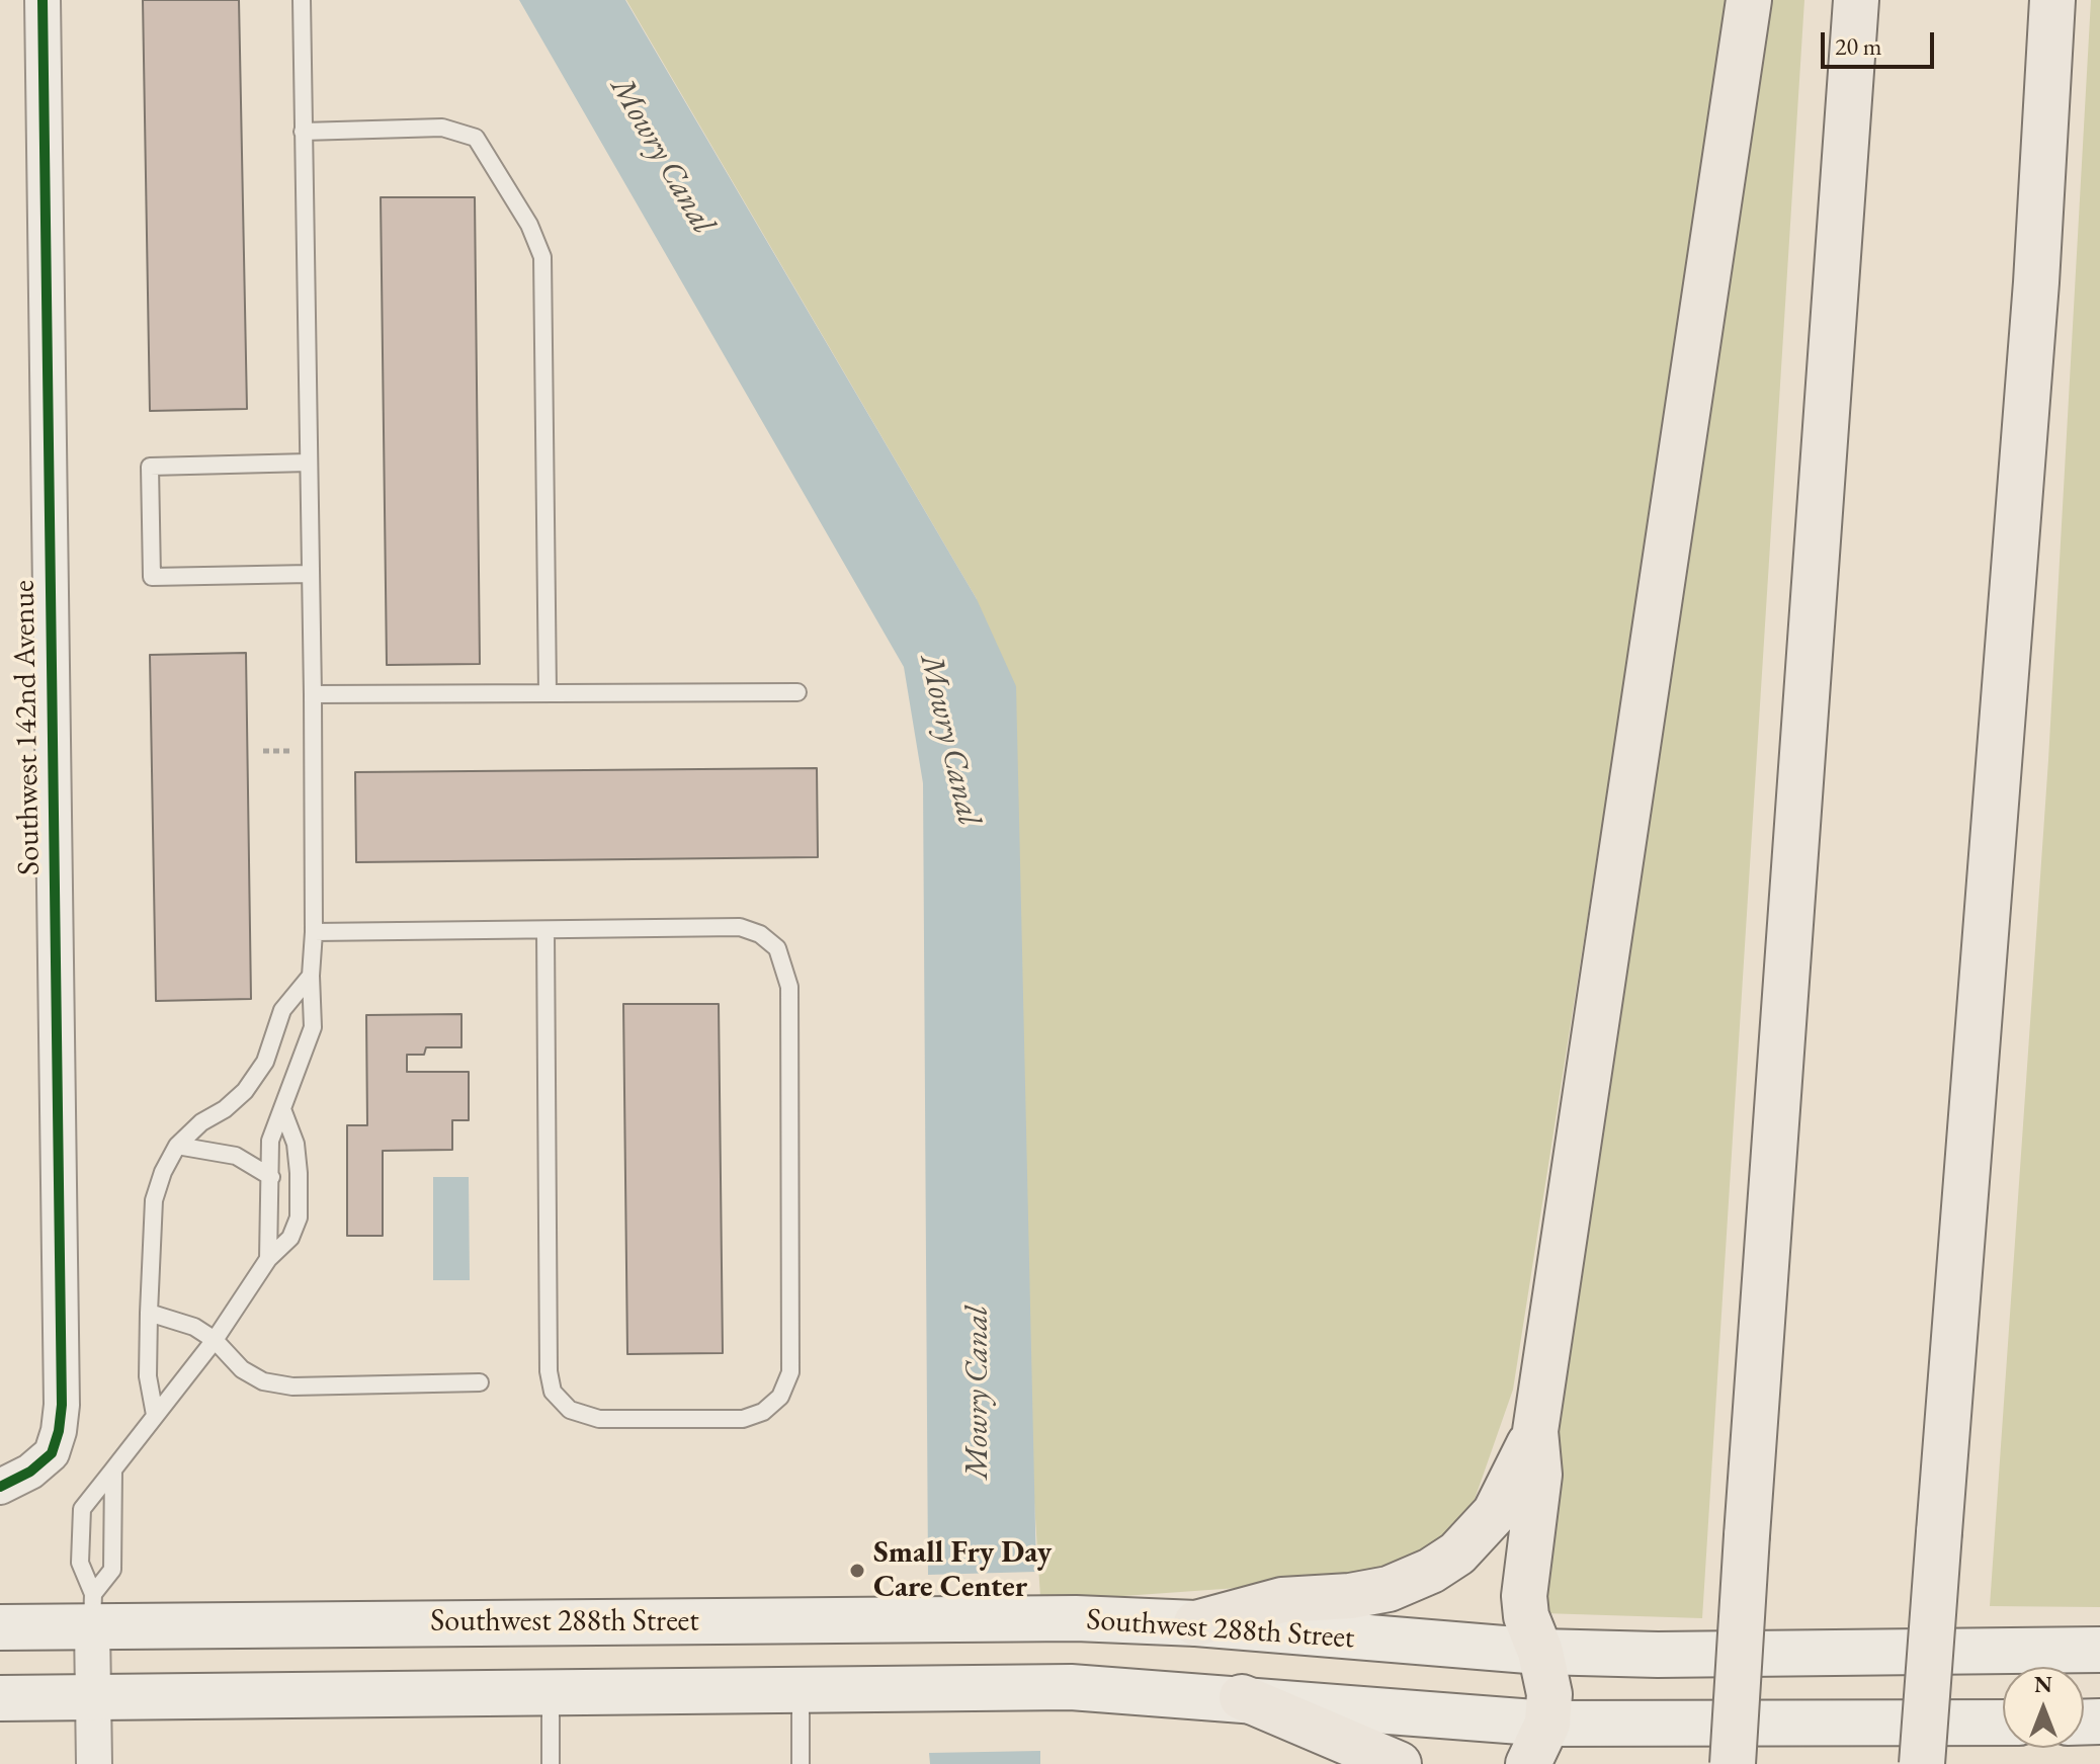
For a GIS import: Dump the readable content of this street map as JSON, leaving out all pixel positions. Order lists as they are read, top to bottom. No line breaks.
{"streets":{"main road":["Southwest 288th Street"],"street":["Southwest 142nd Avenue"]},"water":["Mowry Canal"],"places":["Small Fry Day Care Center"],"scale_bar":"20 m","north":"top"}
